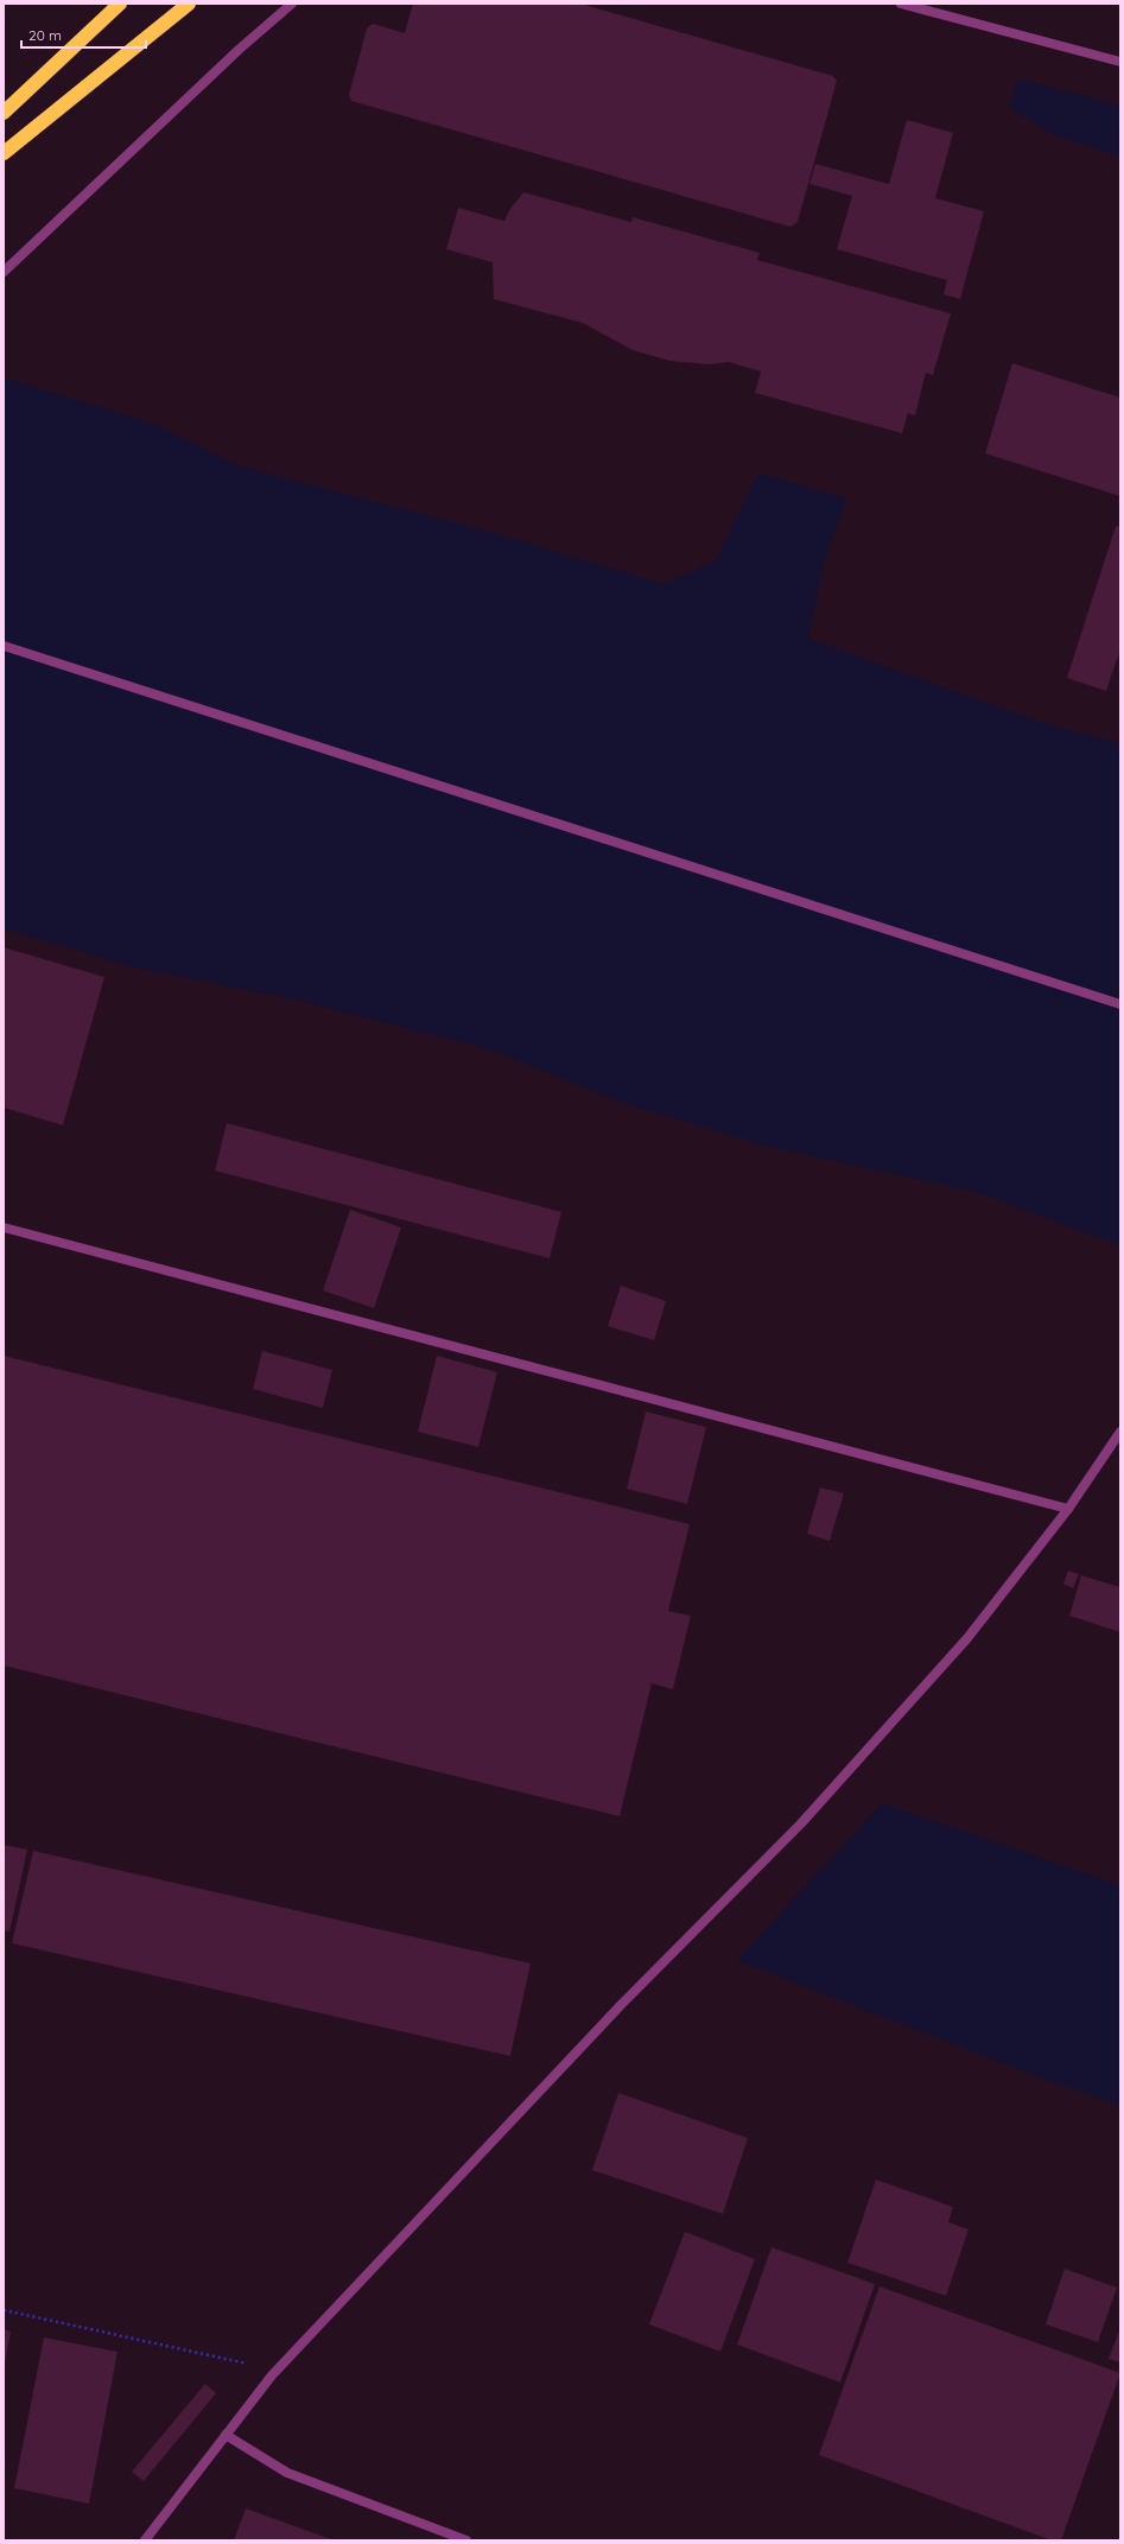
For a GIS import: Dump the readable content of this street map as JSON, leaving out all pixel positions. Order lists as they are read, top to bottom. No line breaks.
{"scale_bar":"20 m"}
